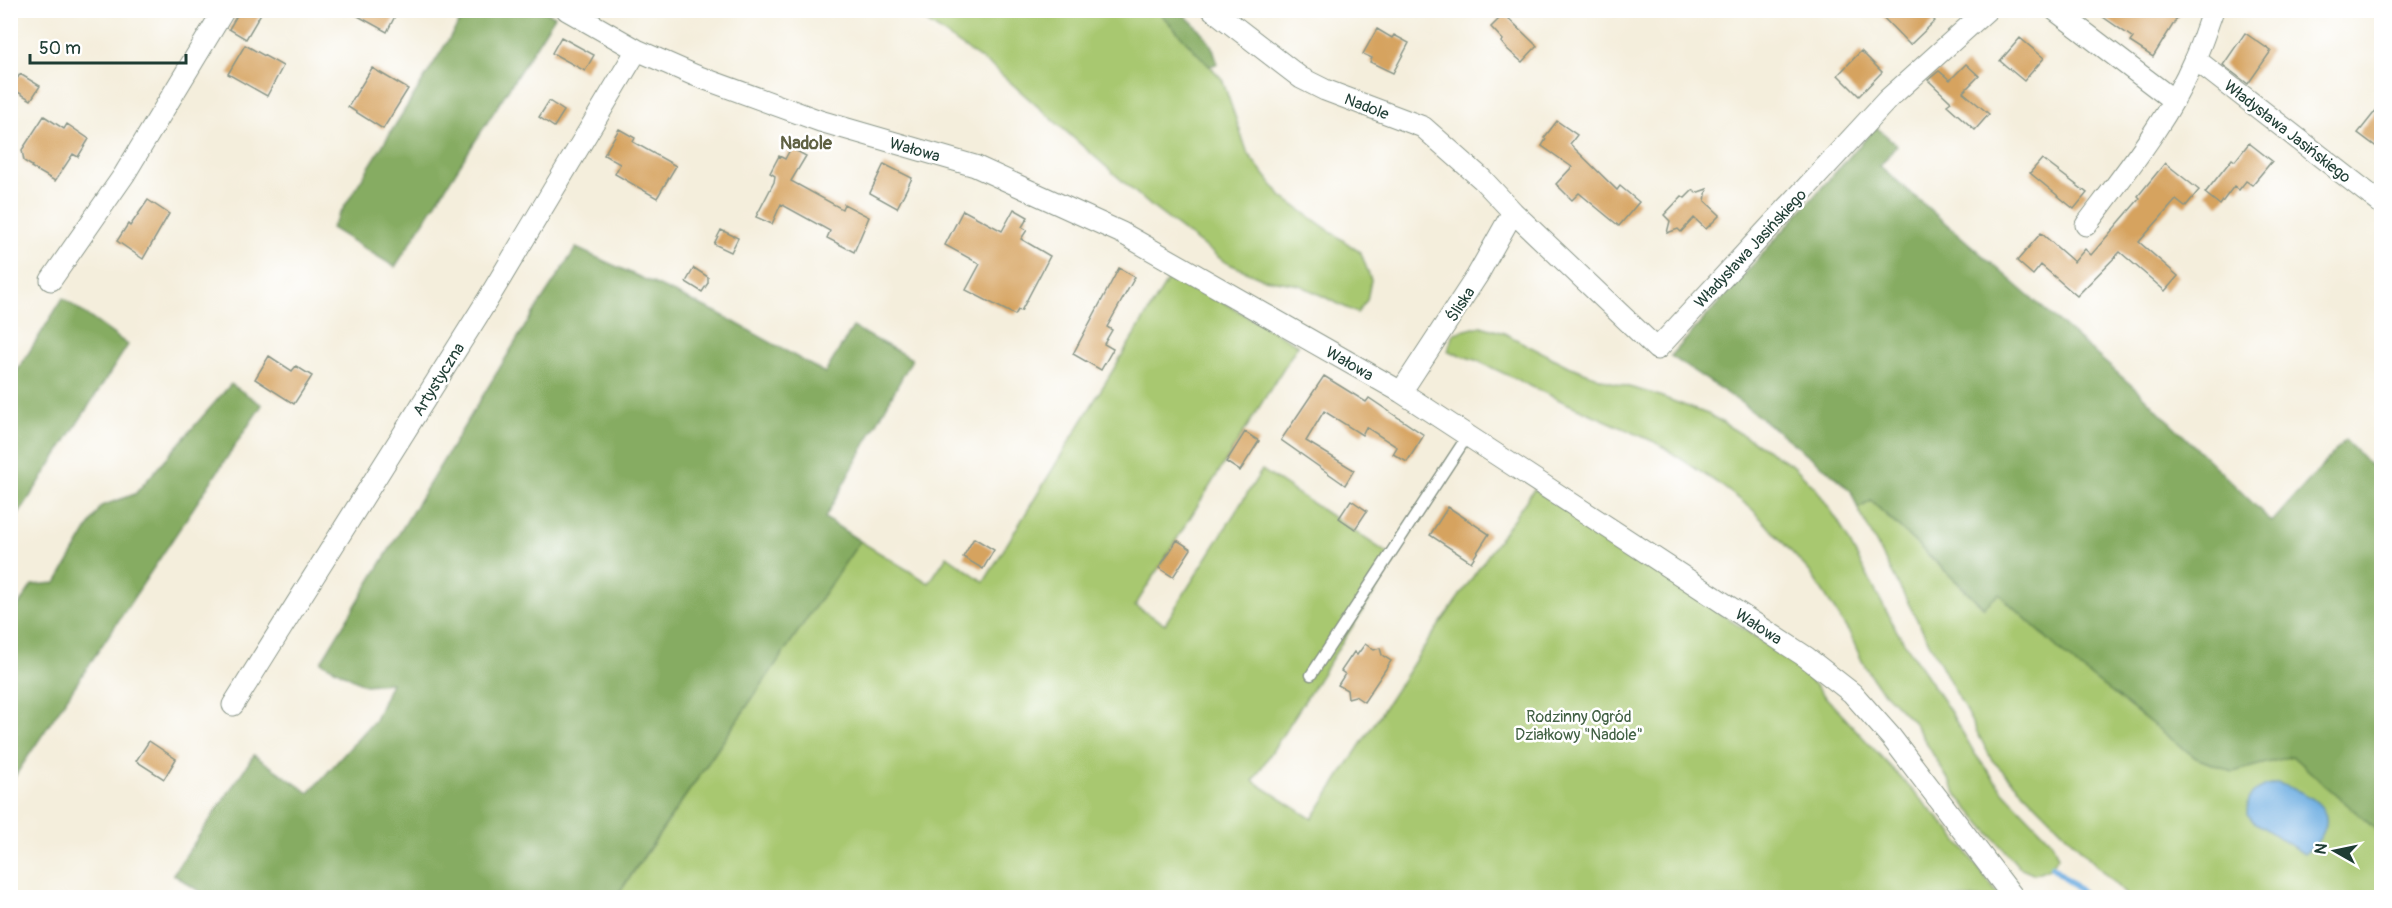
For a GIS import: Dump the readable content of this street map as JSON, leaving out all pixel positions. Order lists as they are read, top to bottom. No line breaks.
{"streets":{"street":["Nadole","Władysława Jasińskiego","Wałowa","Śliska","Artystyczna"]},"crossings":[["Nadole","Władysława Jasińskiego"],["Nadole","Śliska"],["Władysława Jasińskiego","Śliska"],["Wałowa","Śliska"],["Wałowa","Artystyczna"]],"districts":["Nadole"],"parks":["Rodzinny Ogród Działkowy \"Nadole\""],"scale_bar":"50 m","north":"left"}
